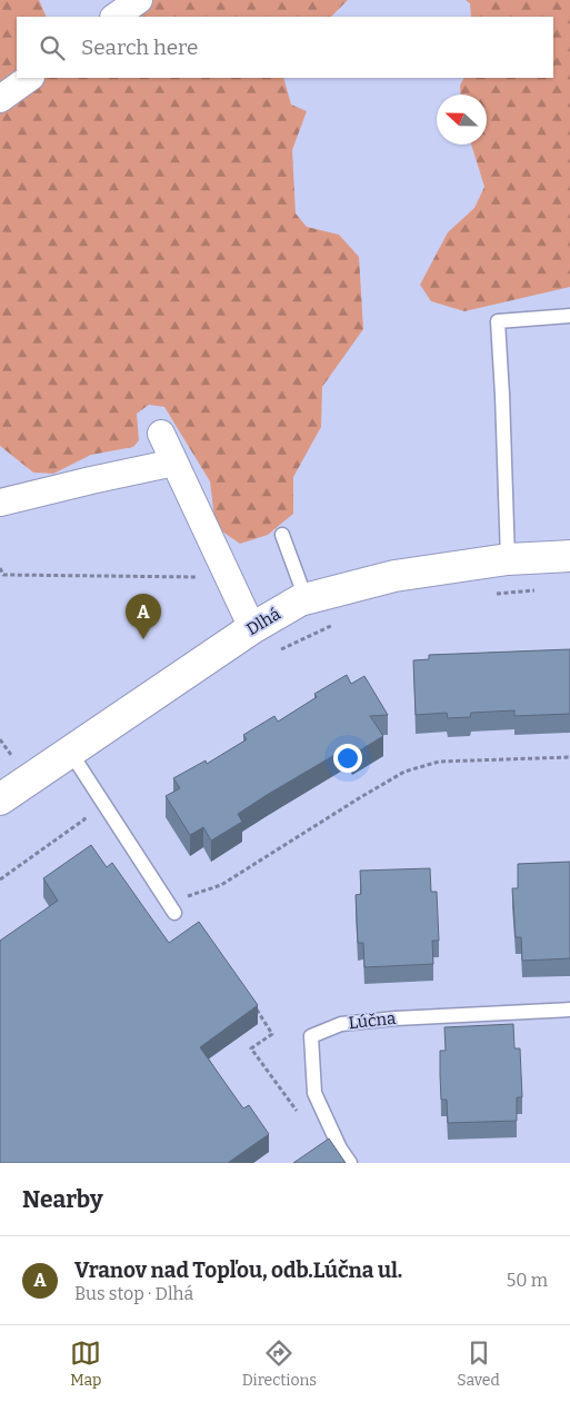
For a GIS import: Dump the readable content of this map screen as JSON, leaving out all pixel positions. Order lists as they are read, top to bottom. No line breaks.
{"streets":{"street":["Dlhá"],"lane":["Lúčna"]},"north":"left","page":{"search":"Search here","pins":"A","heading":"Nearby","list":[{"mark":"A","name":"Vranov nad Topľou, odb.Lúčna ul.","note":"Bus stop · Dlhá","value":"50 m"}],"nav":["Map","Directions","Saved"]}}
